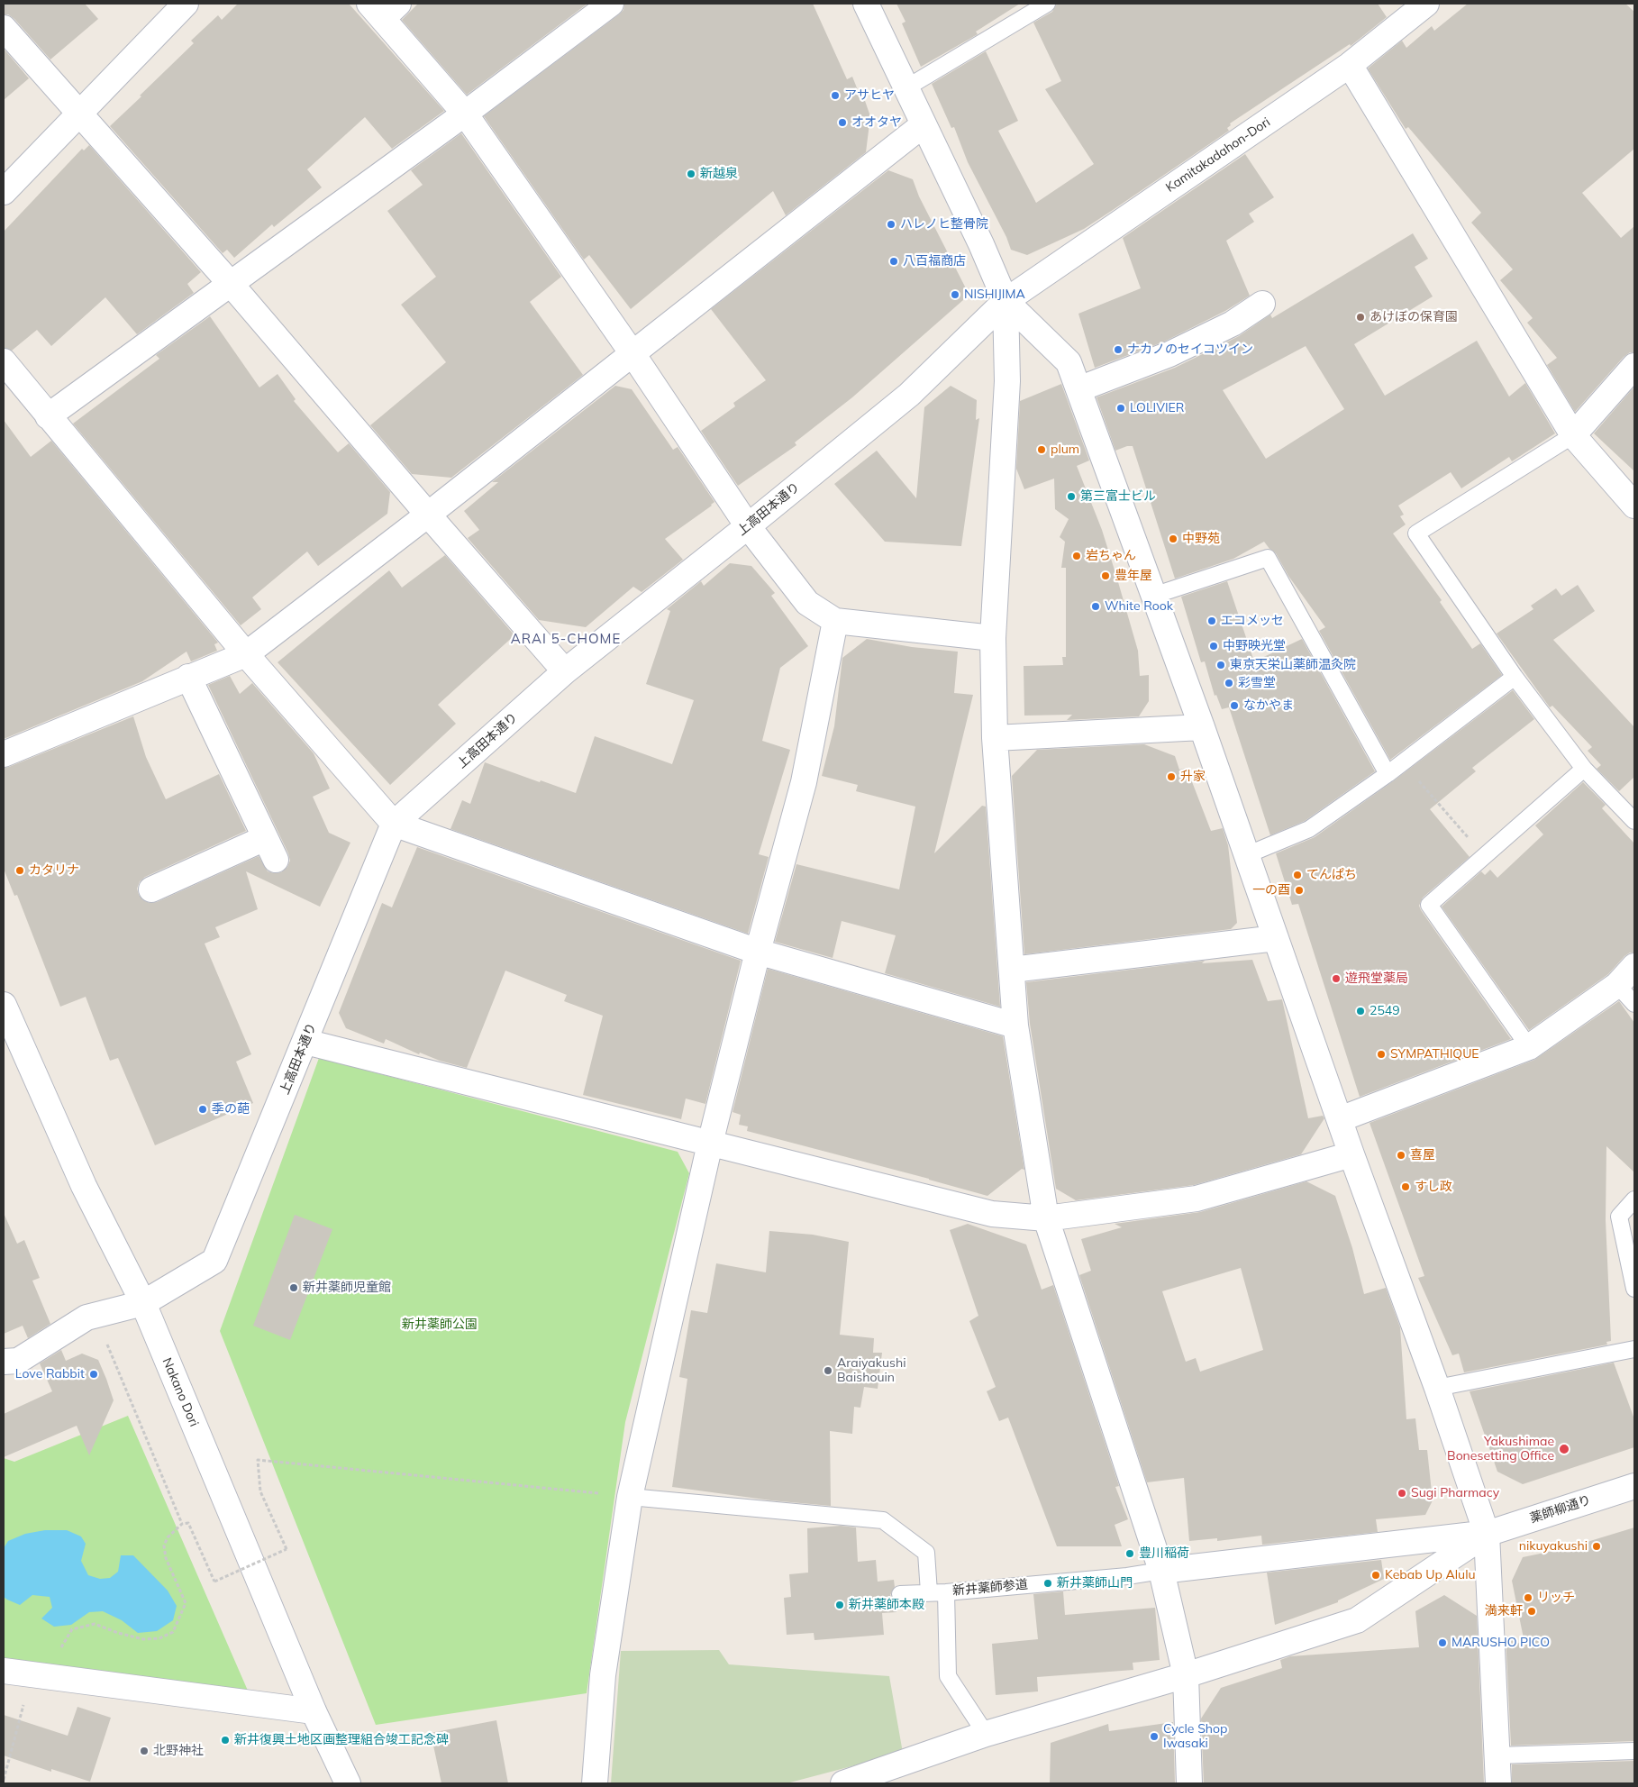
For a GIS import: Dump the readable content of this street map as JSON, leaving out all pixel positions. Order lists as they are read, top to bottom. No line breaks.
{"streets":{"street":["Kamitakadahon-Dori","上高田本通り","Nakano Dori","薬師柳通り"],"lane":["新井薬師参道"]},"crossings":[["Kamitakadahon-Dori","上高田本通り"],["上高田本通り","Nakano Dori"]],"districts":["ARAI 5-CHOME"],"parks":["新井薬師公園"],"places":["アサヒヤ","オオタヤ","新越泉","ハレノヒ整骨院","八百福商店","NISHIJIMA","あけぼの保育園","ナカノのセイコツイン","LOLIVIER","plum","第三富士ビル","中野苑","岩ちゃん","豊年屋","White Rook","エコメッセ","中野映光堂","東京天栄山薬師温灸院","彩雪堂","なかやま","升家","カタリナ","てんぱち","一の酉","遊飛堂薬局","2549","SYMPATHIQUE","季の葩","喜屋","すし政","新井薬師児童館","Araiyakushi Baishouin","Love Rabbit","Yakushimae Bonesetting Office","Sugi Pharmacy","nikuyakushi","豊川稲荷","Kebab Up Alulu","新井薬師山門","リッチ","新井薬師本殿","満来軒","MARUSHO PICO","Cycle Shop Iwasaki","新井復興土地区画整理組合竣工記念碑","北野神社"]}
